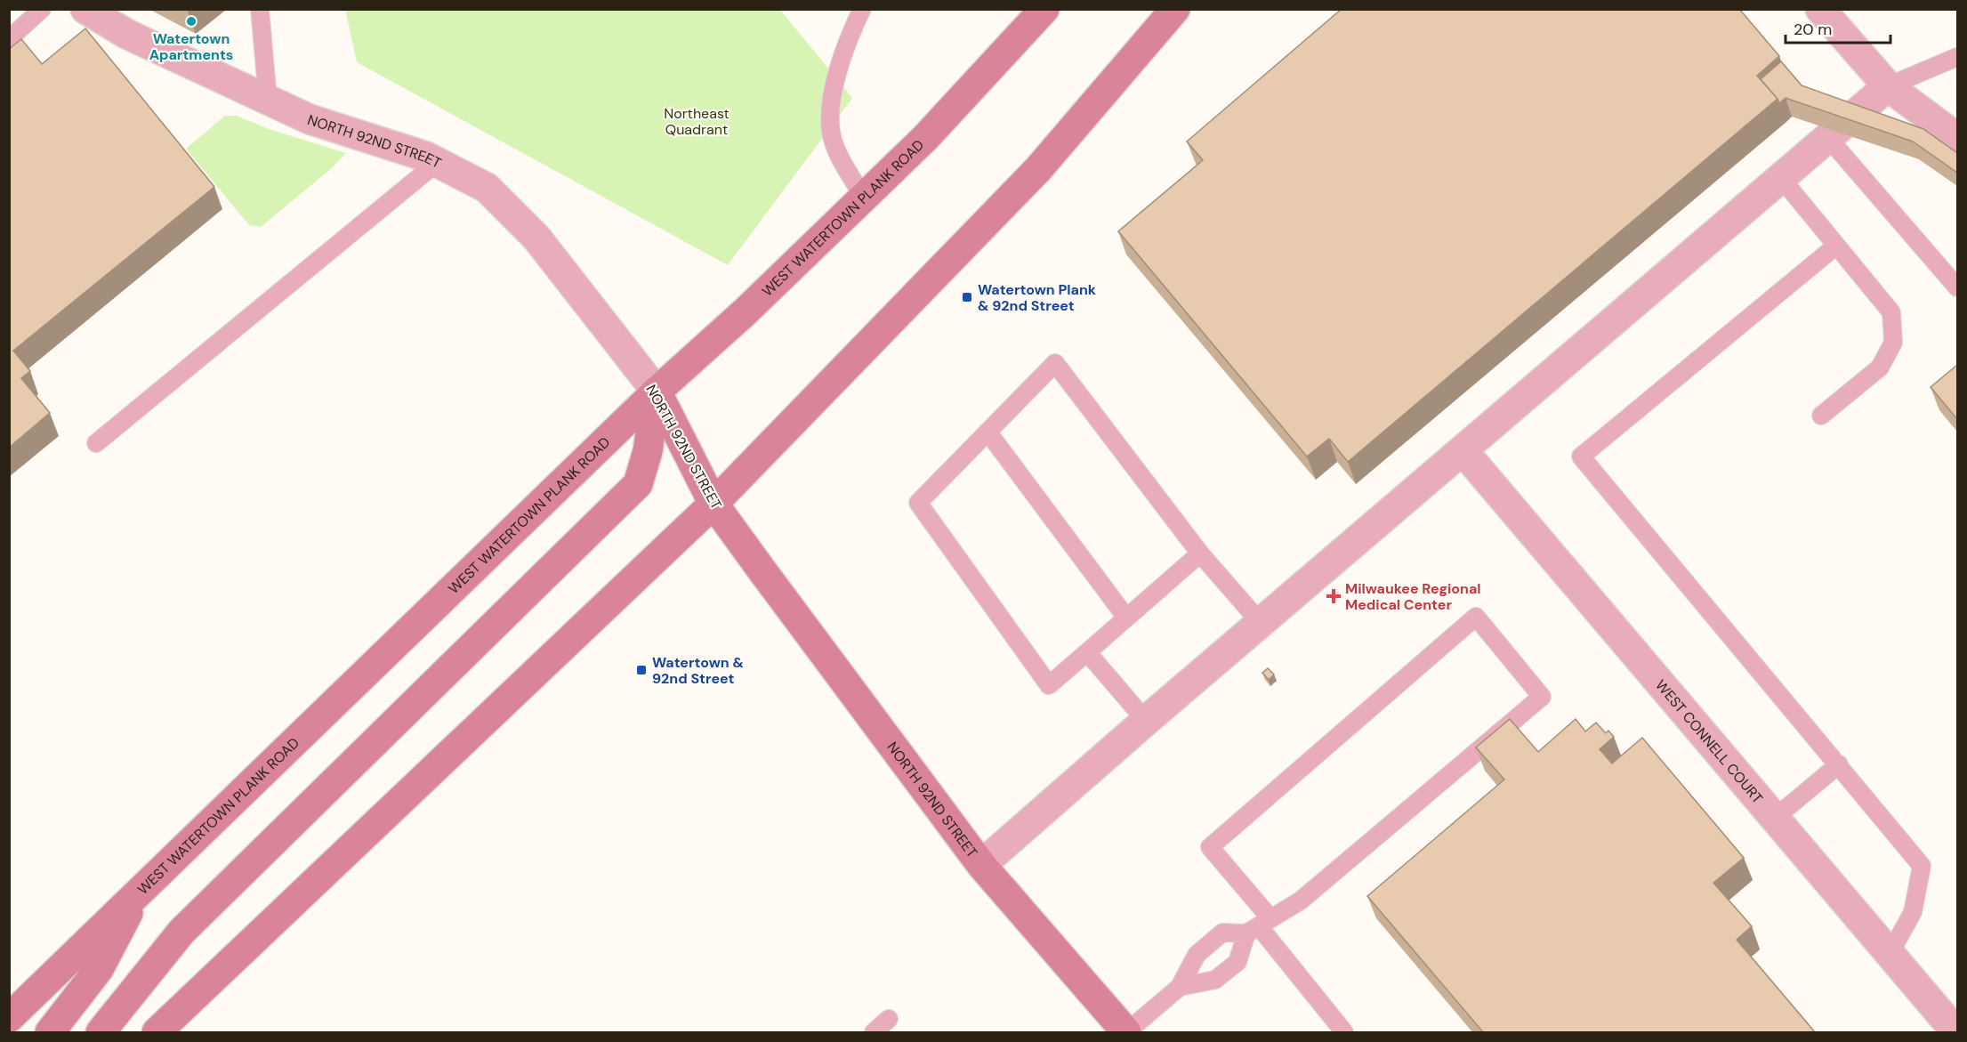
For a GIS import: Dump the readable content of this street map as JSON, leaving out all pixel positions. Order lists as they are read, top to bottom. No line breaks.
{"streets":{"main road":["NORTH 92ND STREET","WEST WATERTOWN PLANK ROAD"],"street":["WEST CONNELL COURT"]},"crossings":[["NORTH 92ND STREET","WEST WATERTOWN PLANK ROAD"]],"parks":["Northeast Quadrant"],"places":{"other":["Watertown Apartments"],"transit":["Watertown Plank & 92nd Street","Watertown & 92nd Street"],"health":["Milwaukee Regional Medical Center"]},"scale_bar":"20 m"}
